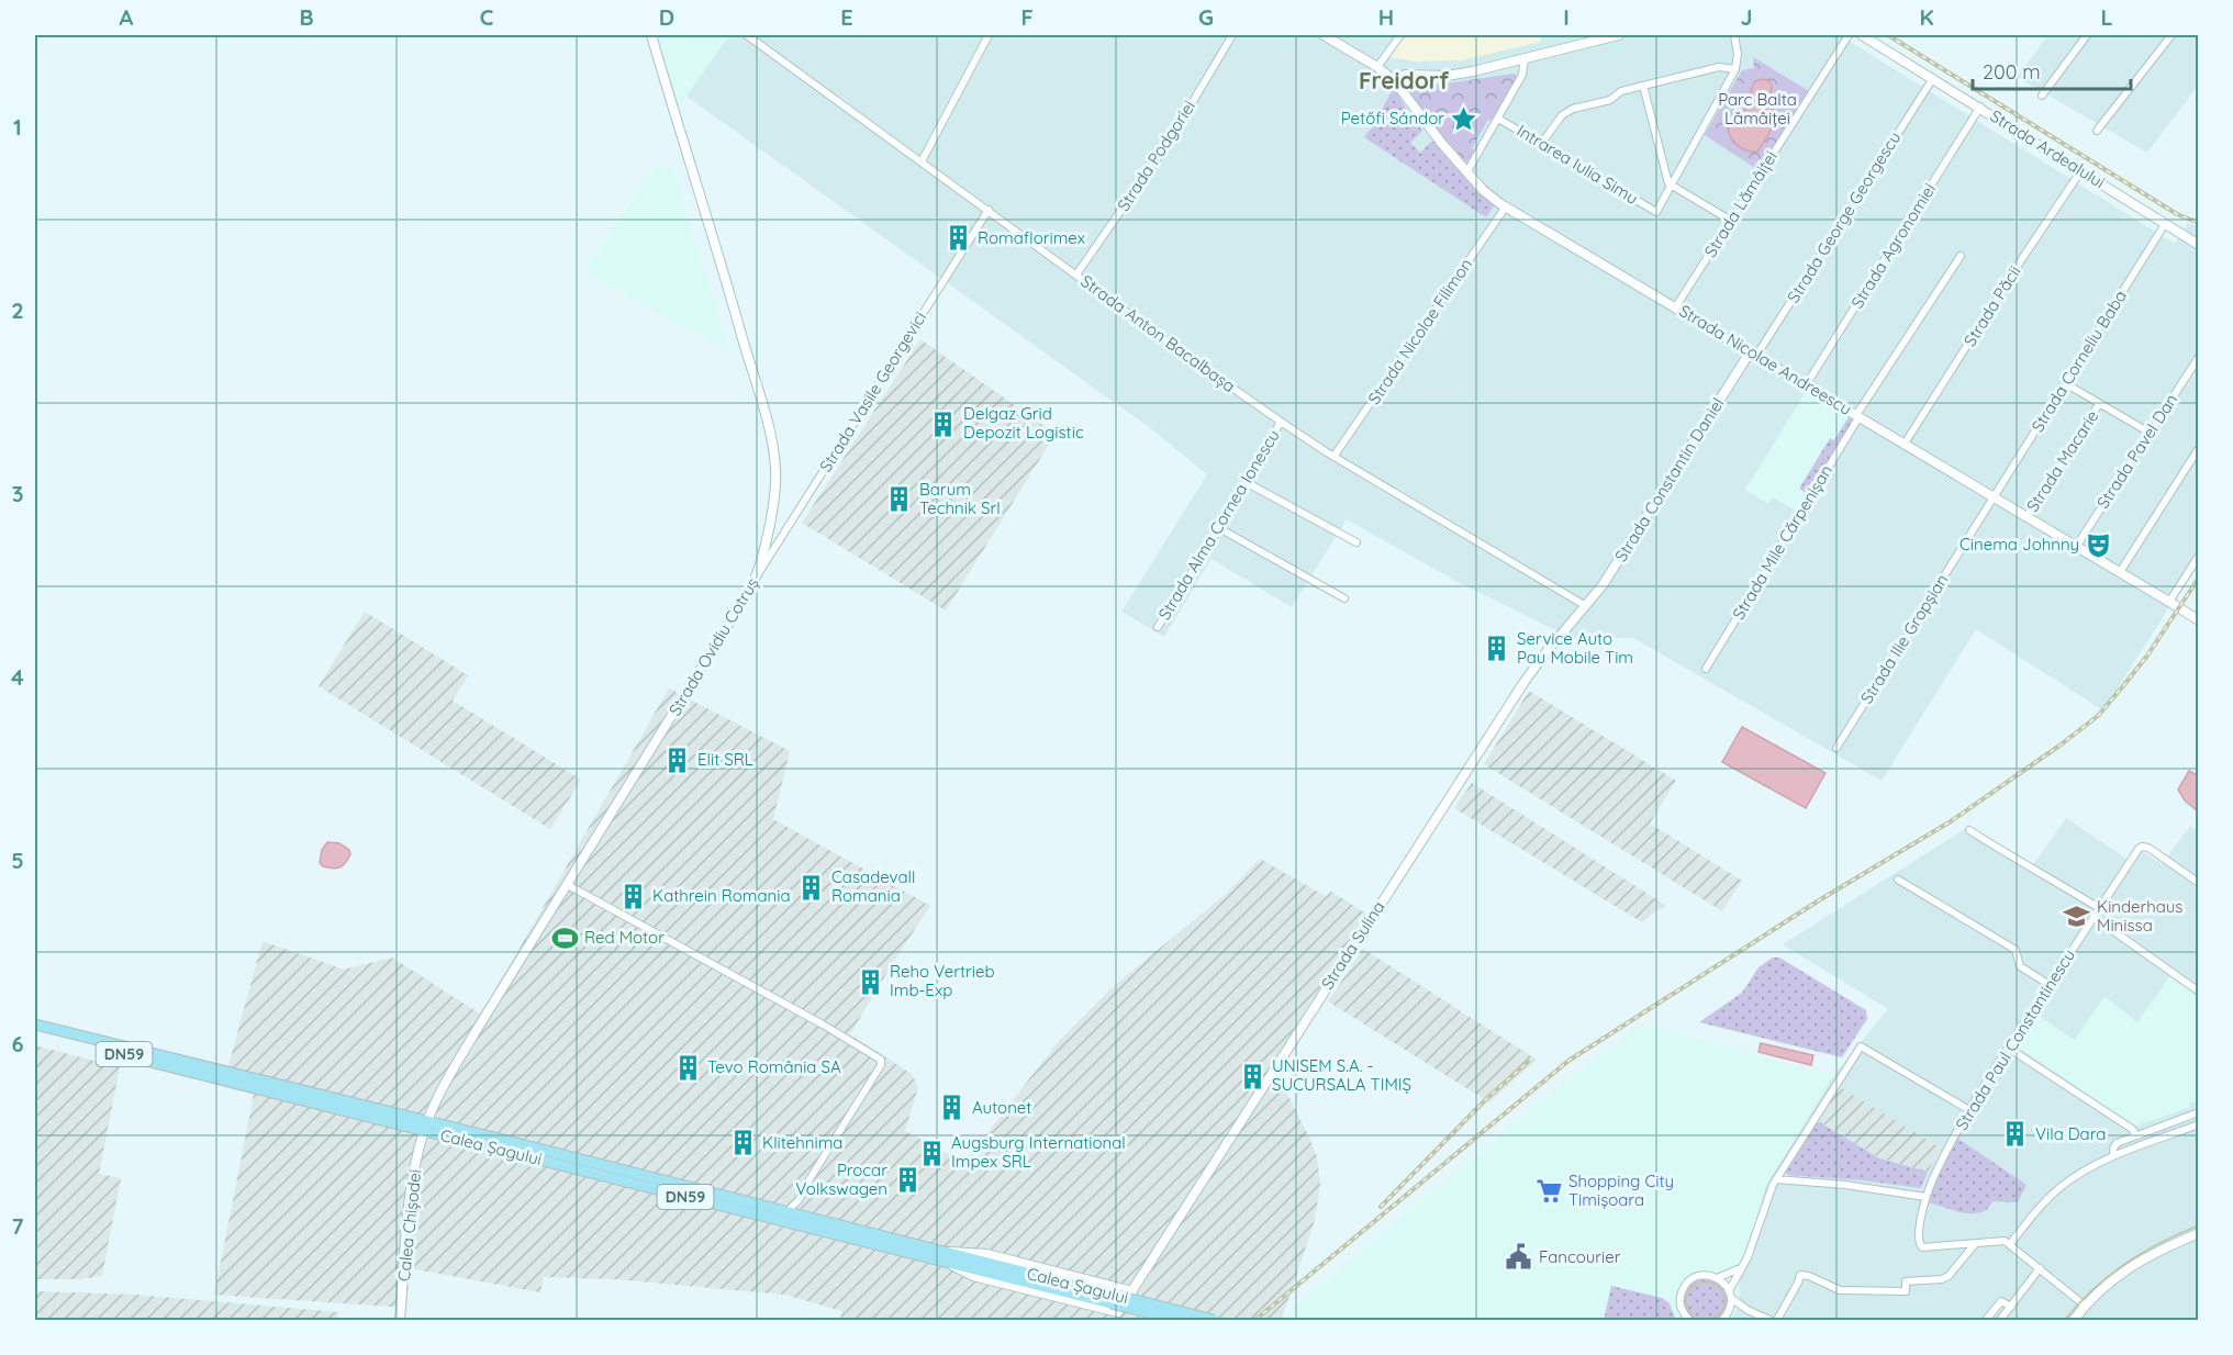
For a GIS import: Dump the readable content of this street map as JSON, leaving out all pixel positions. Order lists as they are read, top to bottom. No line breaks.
{"streets":{"main road":["Strada Ardealului","Strada Nicolae Andreescu","Strada Constantin Daniel","Strada Ovidiu Cotruș","Strada Sulina","DN59","Calea Șagului","Calea Chișodei"],"street":["Strada Podgoriei","Intrarea Iulia Simu","Strada Lămâiței","Strada George Georgescu","Strada Agronomiei","Strada Păcii","Strada Nicolae Filimon","Strada Anton Bacalbașa","Strada Corneliu Baba","Strada Vasile Georgevici","Strada Pavel Dan","Strada Macarie","Strada Alma Cornea Ionescu","Strada Mile Cărpenișan","Strada Ilie Gropșian","Strada Paul Constantinescu"]},"crossings":[["Strada Ardealului","Strada George Georgescu"],["Strada Ardealului","Strada Agronomiei"],["Strada Ardealului","Strada Păcii"],["Strada Ardealului","Strada Corneliu Baba"],["Strada Podgoriei","Strada Anton Bacalbașa"],["Strada Lămâiței","Strada Nicolae Andreescu"],["Strada George Georgescu","Strada Nicolae Andreescu"],["Strada George Georgescu","Strada Constantin Daniel"],["Strada Agronomiei","Strada Nicolae Andreescu"],["Strada Păcii","Strada Nicolae Andreescu"],["Strada Nicolae Filimon","Strada Anton Bacalbașa"],["Strada Nicolae Filimon","Strada Nicolae Andreescu"],["Strada Anton Bacalbașa","Strada Vasile Georgevici"],["Strada Anton Bacalbașa","Strada Constantin Daniel"],["Strada Anton Bacalbașa","Strada Alma Cornea Ionescu"],["Strada Anton Bacalbașa","Strada Sulina"],["Strada Nicolae Andreescu","Strada Corneliu Baba"],["Strada Nicolae Andreescu","Strada Pavel Dan"],["Strada Nicolae Andreescu","Strada Macarie"],["Strada Nicolae Andreescu","Strada Constantin Daniel"],["Strada Nicolae Andreescu","Strada Mile Cărpenișan"],["Strada Nicolae Andreescu","Strada Ilie Gropșian"],["Strada Corneliu Baba","Strada Ilie Gropșian"],["Strada Vasile Georgevici","Strada Ovidiu Cotruș"],["Strada Constantin Daniel","Strada Sulina"],["Strada Ovidiu Cotruș","Calea Șagului"],["Strada Ovidiu Cotruș","Calea Chișodei"],["Strada Sulina","Calea Șagului"],["Calea Șagului","Calea Chișodei"]],"districts":["Freidorf"],"parks":["Parc Balta Lămâiței"],"places":{"place":["Petőfi Sándor"],"building":["Romaflorimex","Delgaz Grid Depozit Logistic","Barum Technik Srl","Service Auto Pau Mobile Tim","Elit SRL","Casadevall Romania","Kathrein Romania","Reho Vertrieb Imb-Exp","Tevo România SA","UNISEM S.A. - SUCURSALA TIMIȘ","Autonet","Vila Dara","Klitehnima","Augsburg International Impex SRL","Procar Volkswagen"],"theatre":["Cinema Johnny"],"school or university":["Kinderhaus Minissa"],"sports":["Red Motor"],"supermarket":["Shopping City Timișoara"],"public building":["Fancourier"]},"scale_bar":"200 m","grid":{"columns":["A","B","C","D","E","F","G","H","I","J","K","L"],"rows":["1","2","3","4","5","6","7"]}}
